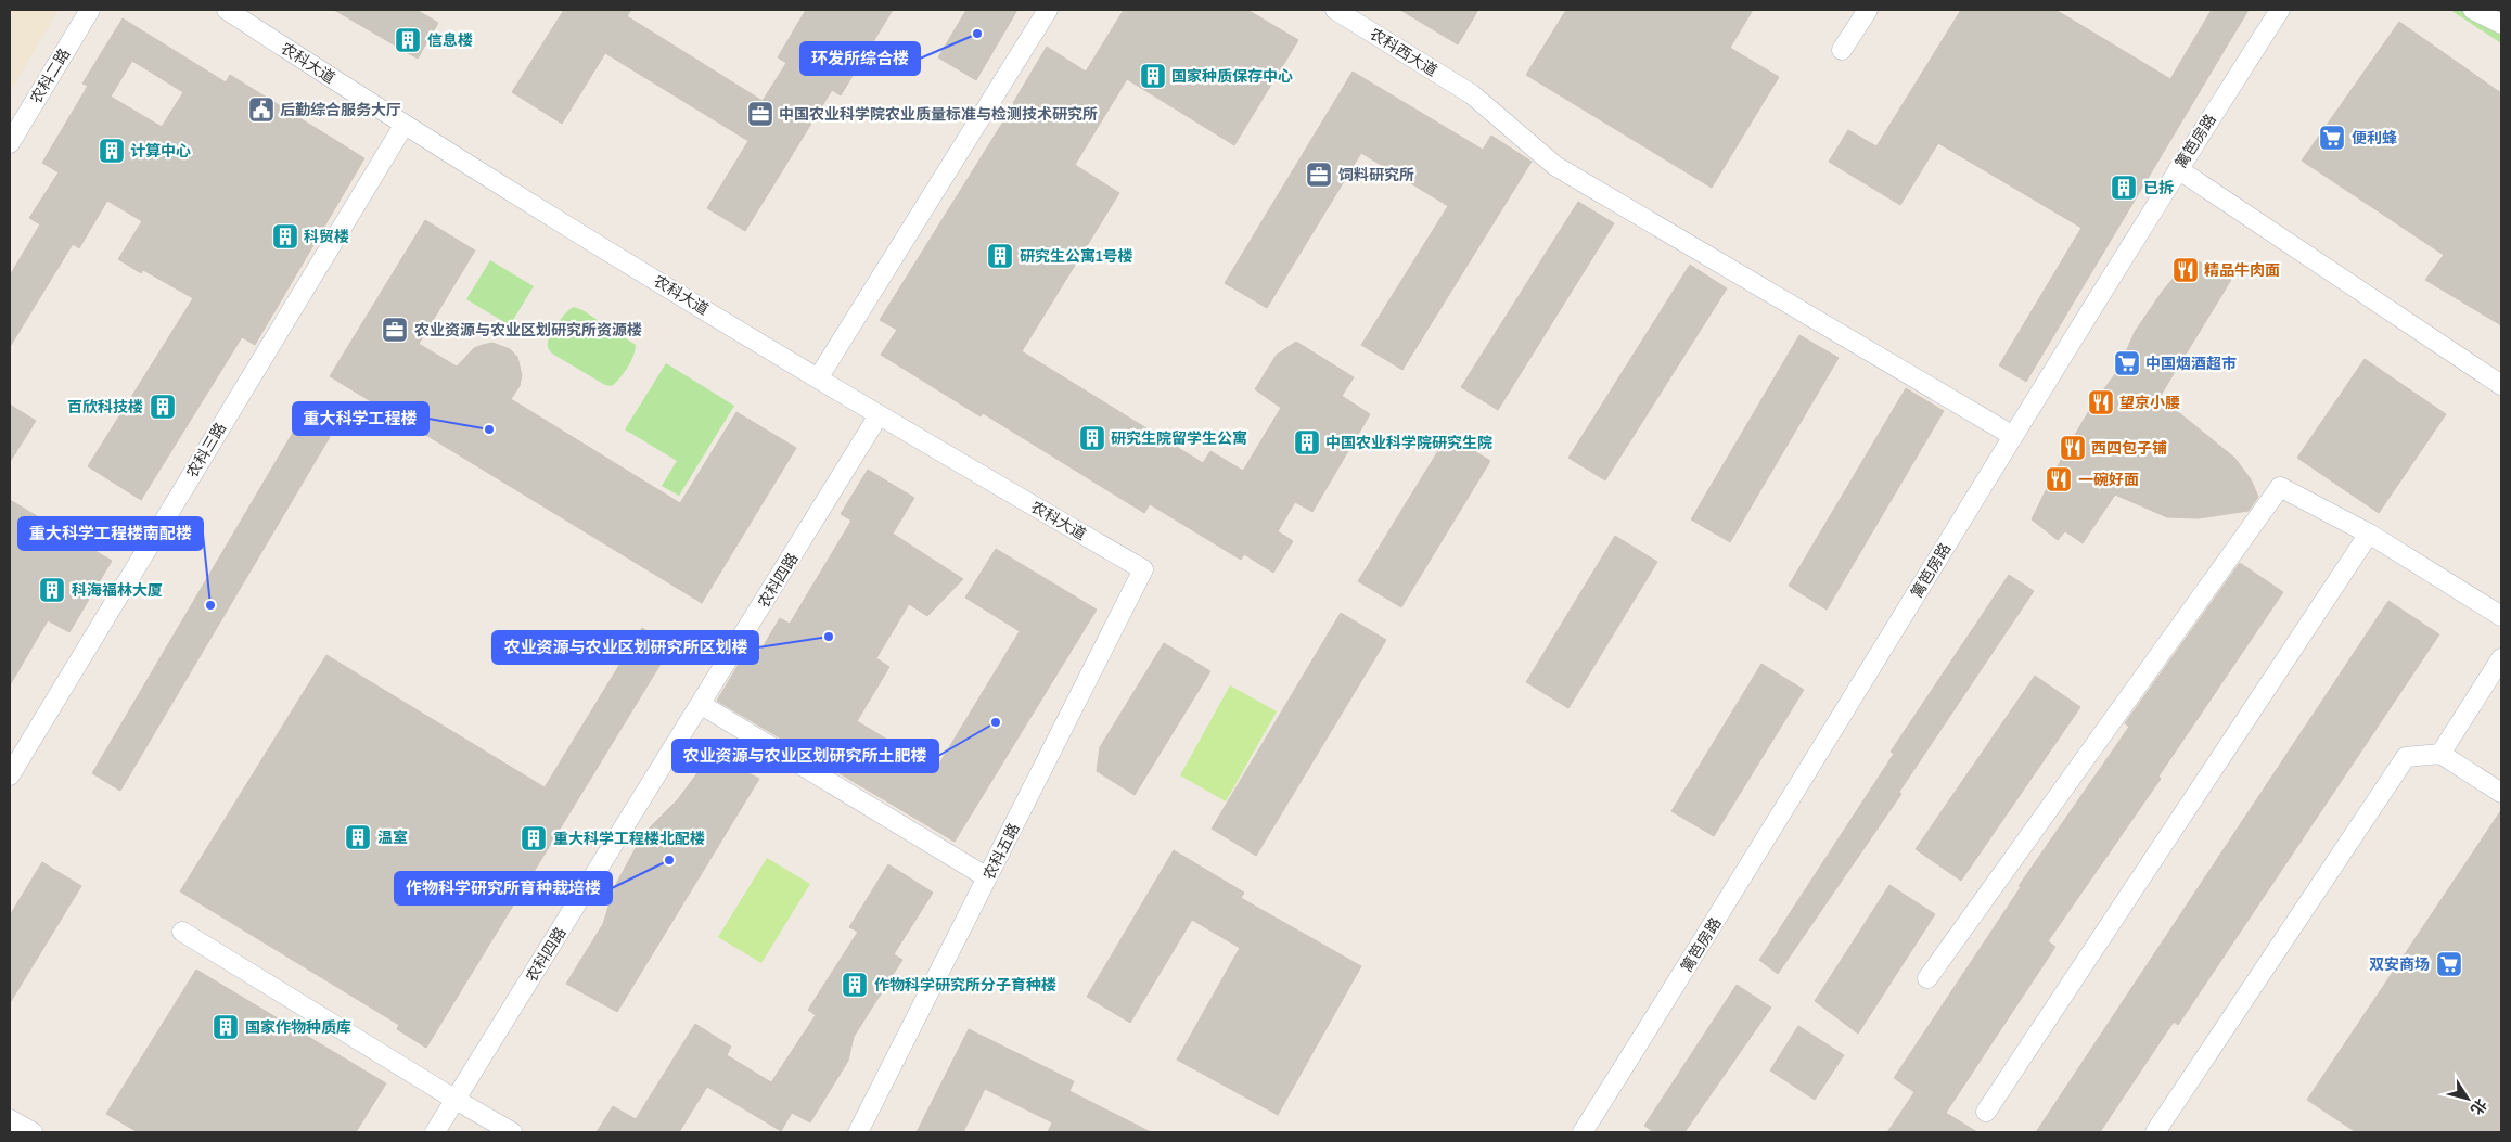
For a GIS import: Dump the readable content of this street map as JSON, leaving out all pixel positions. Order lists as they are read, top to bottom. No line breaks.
{"streets":{"street":["农科西大道","农科大道","农科二路","篱笆房路","农科三路","农科四路","农科五路"]},"crossings":[["农科西大道","篱笆房路"],["农科大道","农科三路"],["农科大道","农科四路"],["农科大道","农科五路"]],"places":{"other":["环发所综合楼","重大科学工程楼","重大科学工程楼南配楼","农业资源与农业区划研究所区划楼","农业资源与农业区划研究所土肥楼","作物科学研究所育种栽培楼"],"building":["信息楼","国家种质保存中心","计算中心","已拆","科贸楼","研究生公寓1号楼","百欣科技楼","研究生院留学生公寓","中国农业科学院研究生院","科海福林大厦","温室","重大科学工程楼北配楼","作物科学研究所分子育种楼","国家作物种质库"],"public building":["后勤综合服务大厅"],"office":["中国农业科学院农业质量标准与检测技术研究所","饲料研究所","农业资源与农业区划研究所资源楼"],"supermarket":["便利蜂","中国烟酒超市","双安商场"],"restaurant":["精品牛肉面","望京小腰","西四包子铺","一碗好面"]},"north":"bottom right"}
